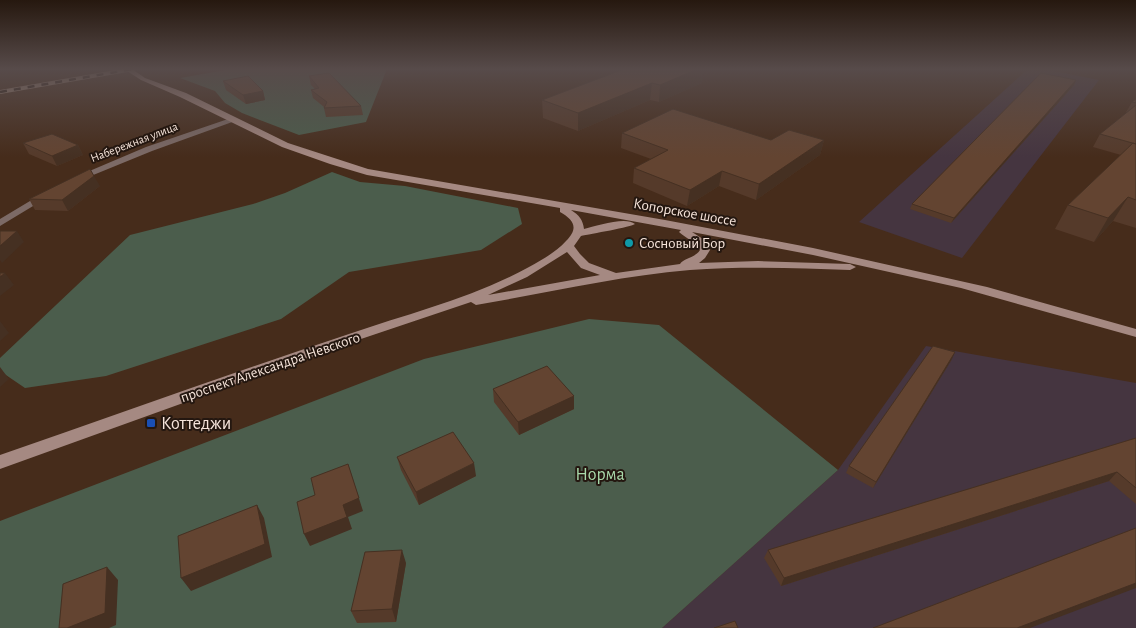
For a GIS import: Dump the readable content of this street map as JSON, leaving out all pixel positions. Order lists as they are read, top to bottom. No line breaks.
{"streets":{"main road":["Копорское шоссе","проспект Александра Невского"],"street":["Набережная улица"]},"crossings":[["Набережная улица","Копорское шоссе"]],"parks":["Норма"],"places":{"other":["Сосновый Бор"],"transit":["Коттеджи"]}}
